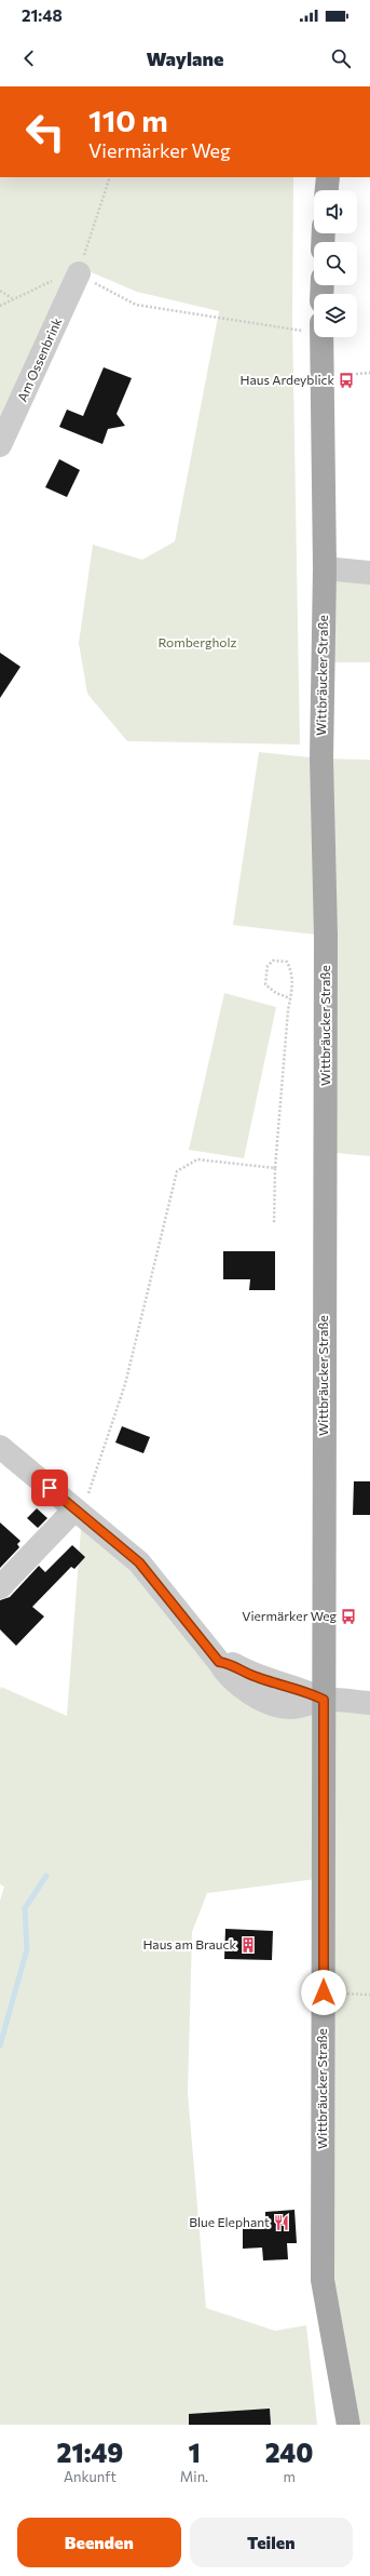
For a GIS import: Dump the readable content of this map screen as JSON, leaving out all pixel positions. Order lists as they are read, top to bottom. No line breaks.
{"streets":{"main road":["Wittbräucker Straße"],"street":["Am Ossenbrink"]},"parks":["Rombergholz"],"places":{"bus stop":["Haus Ardeyblick","Viermärker Weg"],"building":["Haus am Brauck"],"restaurant":["Blue Elephant"]},"page":{"status":"21:48","header":"Waylane","turn":["110 m","Viermärker Weg"],"eta":["21:49","Ankunft","1","Min.","240","m"],"buttons":["Beenden","Teilen"]}}
